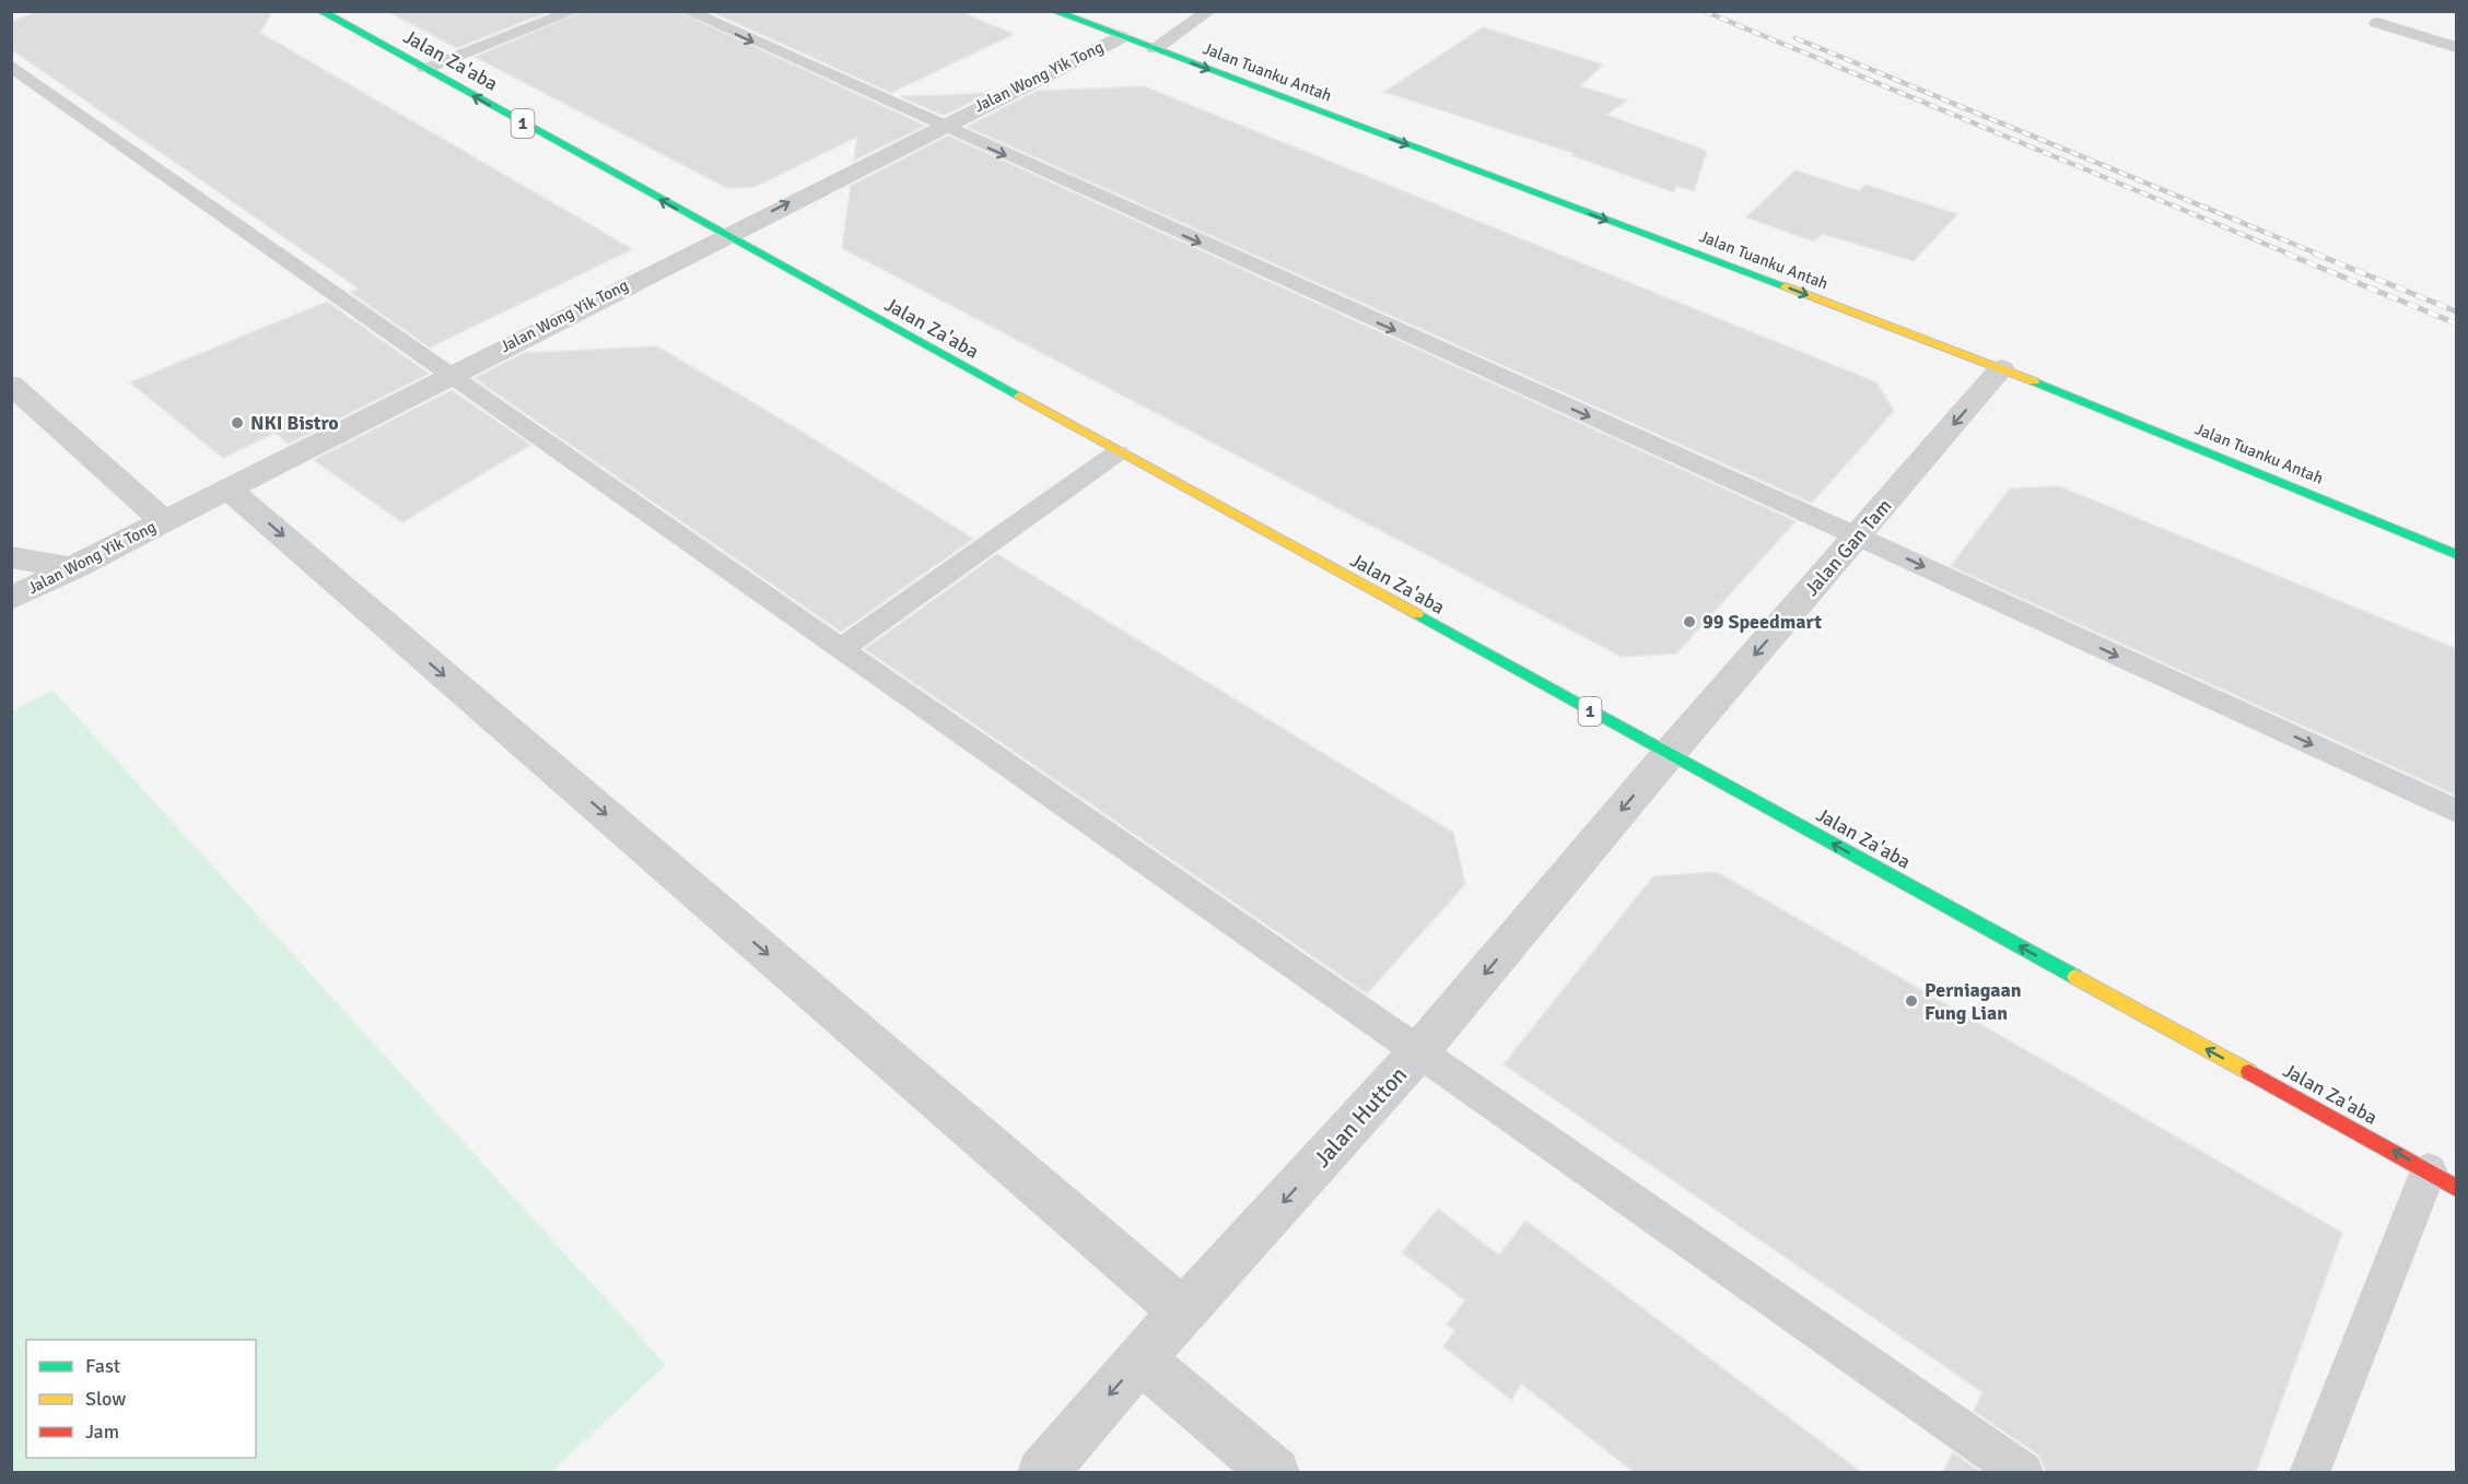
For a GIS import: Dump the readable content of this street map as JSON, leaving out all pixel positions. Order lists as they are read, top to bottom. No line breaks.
{"streets":{"highway":["Jalan Za'aba","Jalan Tuanku Antah","1"],"street":["Jalan Wong Yik Tong","Jalan Gan Tam","Jalan Hutton"]},"crossings":[["Jalan Za'aba","Jalan Wong Yik Tong"],["Jalan Za'aba","Jalan Gan Tam"],["Jalan Za'aba","Jalan Hutton"],["Jalan Tuanku Antah","Jalan Wong Yik Tong"],["Jalan Tuanku Antah","Jalan Gan Tam"],["Jalan Gan Tam","Jalan Hutton"]],"one_way":["Jalan Za'aba","Jalan Tuanku Antah","Jalan Gan Tam","Jalan Hutton"],"places":["NKI Bistro","99 Speedmart","Perniagaan Fung Lian"],"legend":["Fast","Slow","Jam"]}
